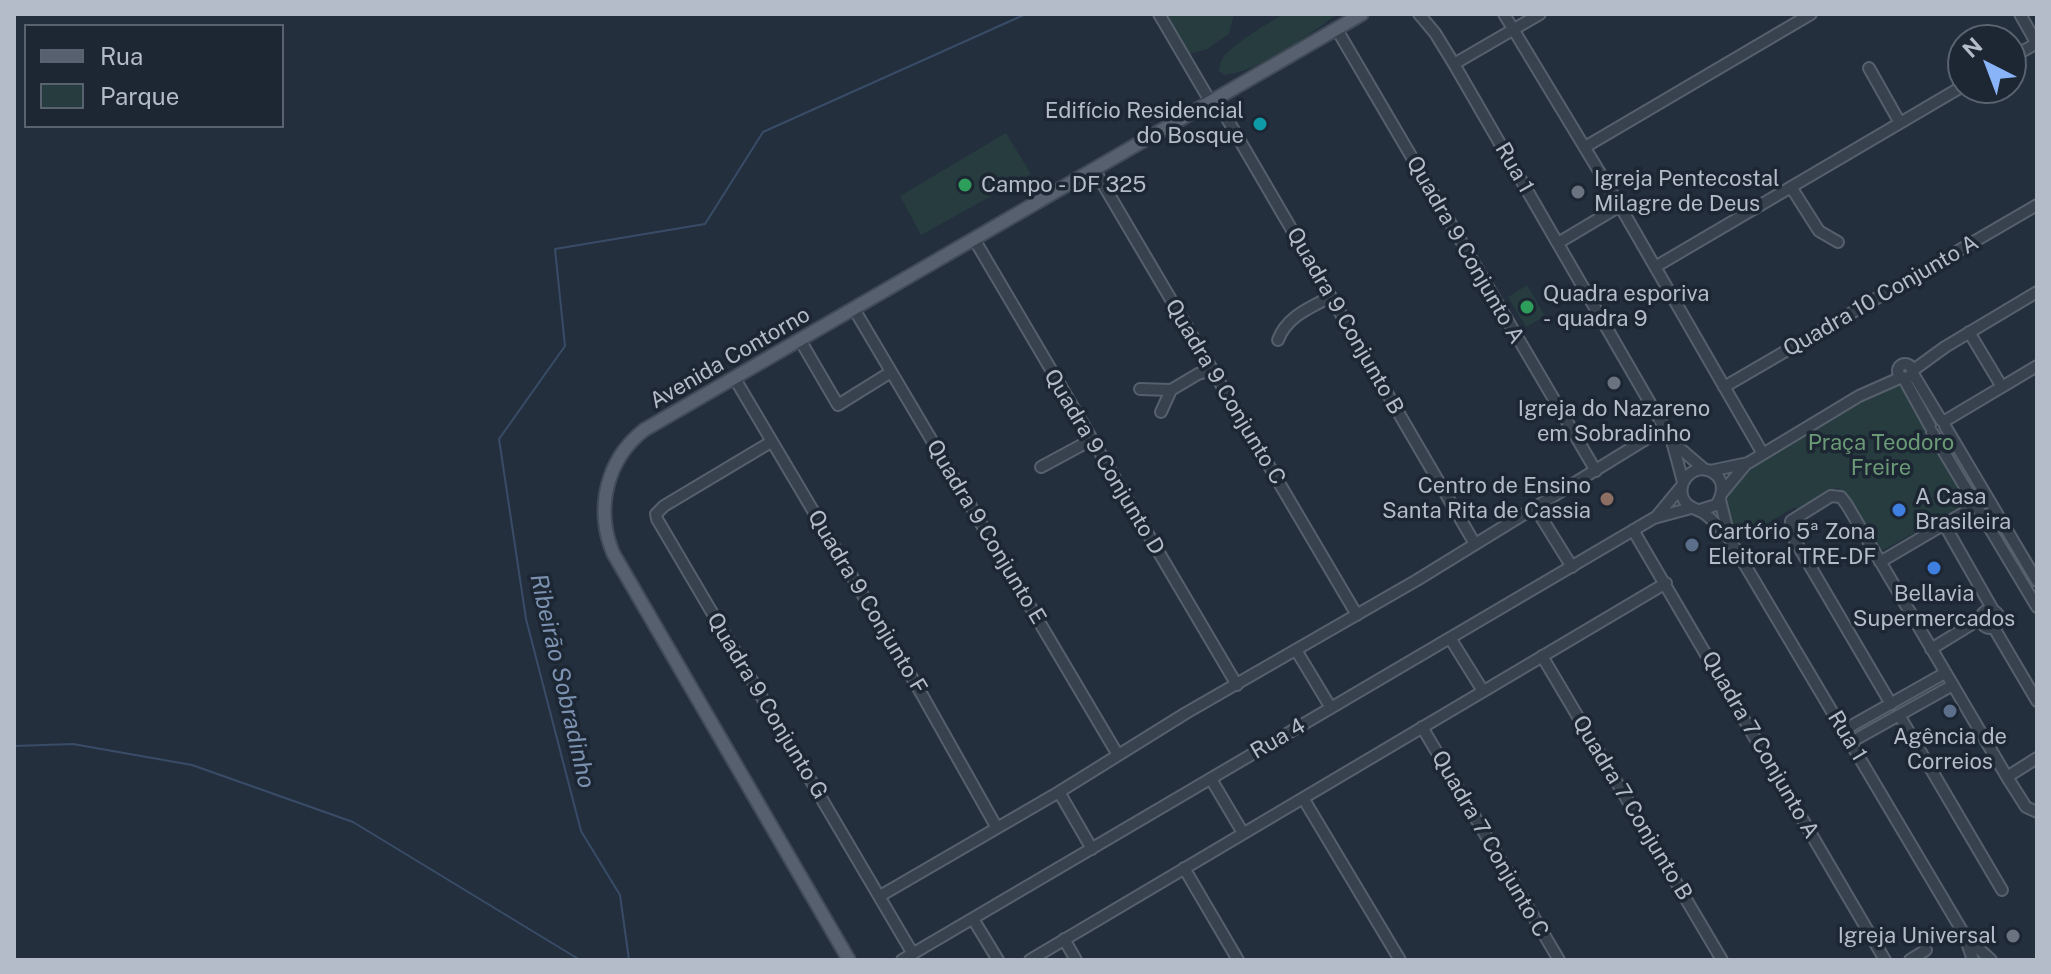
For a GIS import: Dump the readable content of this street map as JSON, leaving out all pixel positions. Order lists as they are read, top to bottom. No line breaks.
{"streets":{"main road":["Avenida Contorno"],"street":["Rua 1","Quadra 9 Conjunto A","Quadra 10 Conjunto A","Quadra 9 Conjunto B","Quadra 9 Conjunto C","Quadra 9 Conjunto D","Quadra 9 Conjunto E","Quadra 9 Conjunto F","Quadra 9 Conjunto G","Rua 4","Quadra 7 Conjunto A","Quadra 7 Conjunto B","Quadra 7 Conjunto C"]},"crossings":[["Quadra 9 Conjunto A","Avenida Contorno"],["Quadra 9 Conjunto B","Avenida Contorno"],["Avenida Contorno","Quadra 9 Conjunto C"],["Avenida Contorno","Quadra 9 Conjunto D"],["Avenida Contorno","Quadra 9 Conjunto E"],["Avenida Contorno","Quadra 9 Conjunto F"],["Quadra 9 Conjunto F","Quadra 9 Conjunto G"],["Quadra 9 Conjunto G","Rua 4"],["Rua 4","Quadra 7 Conjunto A"]],"water":["Ribeirão Sobradinho"],"parks":["Praça Teodoro Freire"],"places":["Edifício Residencial do Bosque","Campo - DF 325","Igreja Pentecostal Milagre de Deus","Quadra esporiva - quadra 9","Igreja do Nazareno em Sobradinho","Centro de Ensino Santa Rita de Cassia","A Casa Brasileira","Cartório 5ª Zona Eleitoral TRE-DF","Bellavia Supermercados","Agência de Correios","Igreja Universal"],"legend":["Rua","Parque"],"north":"top left"}
